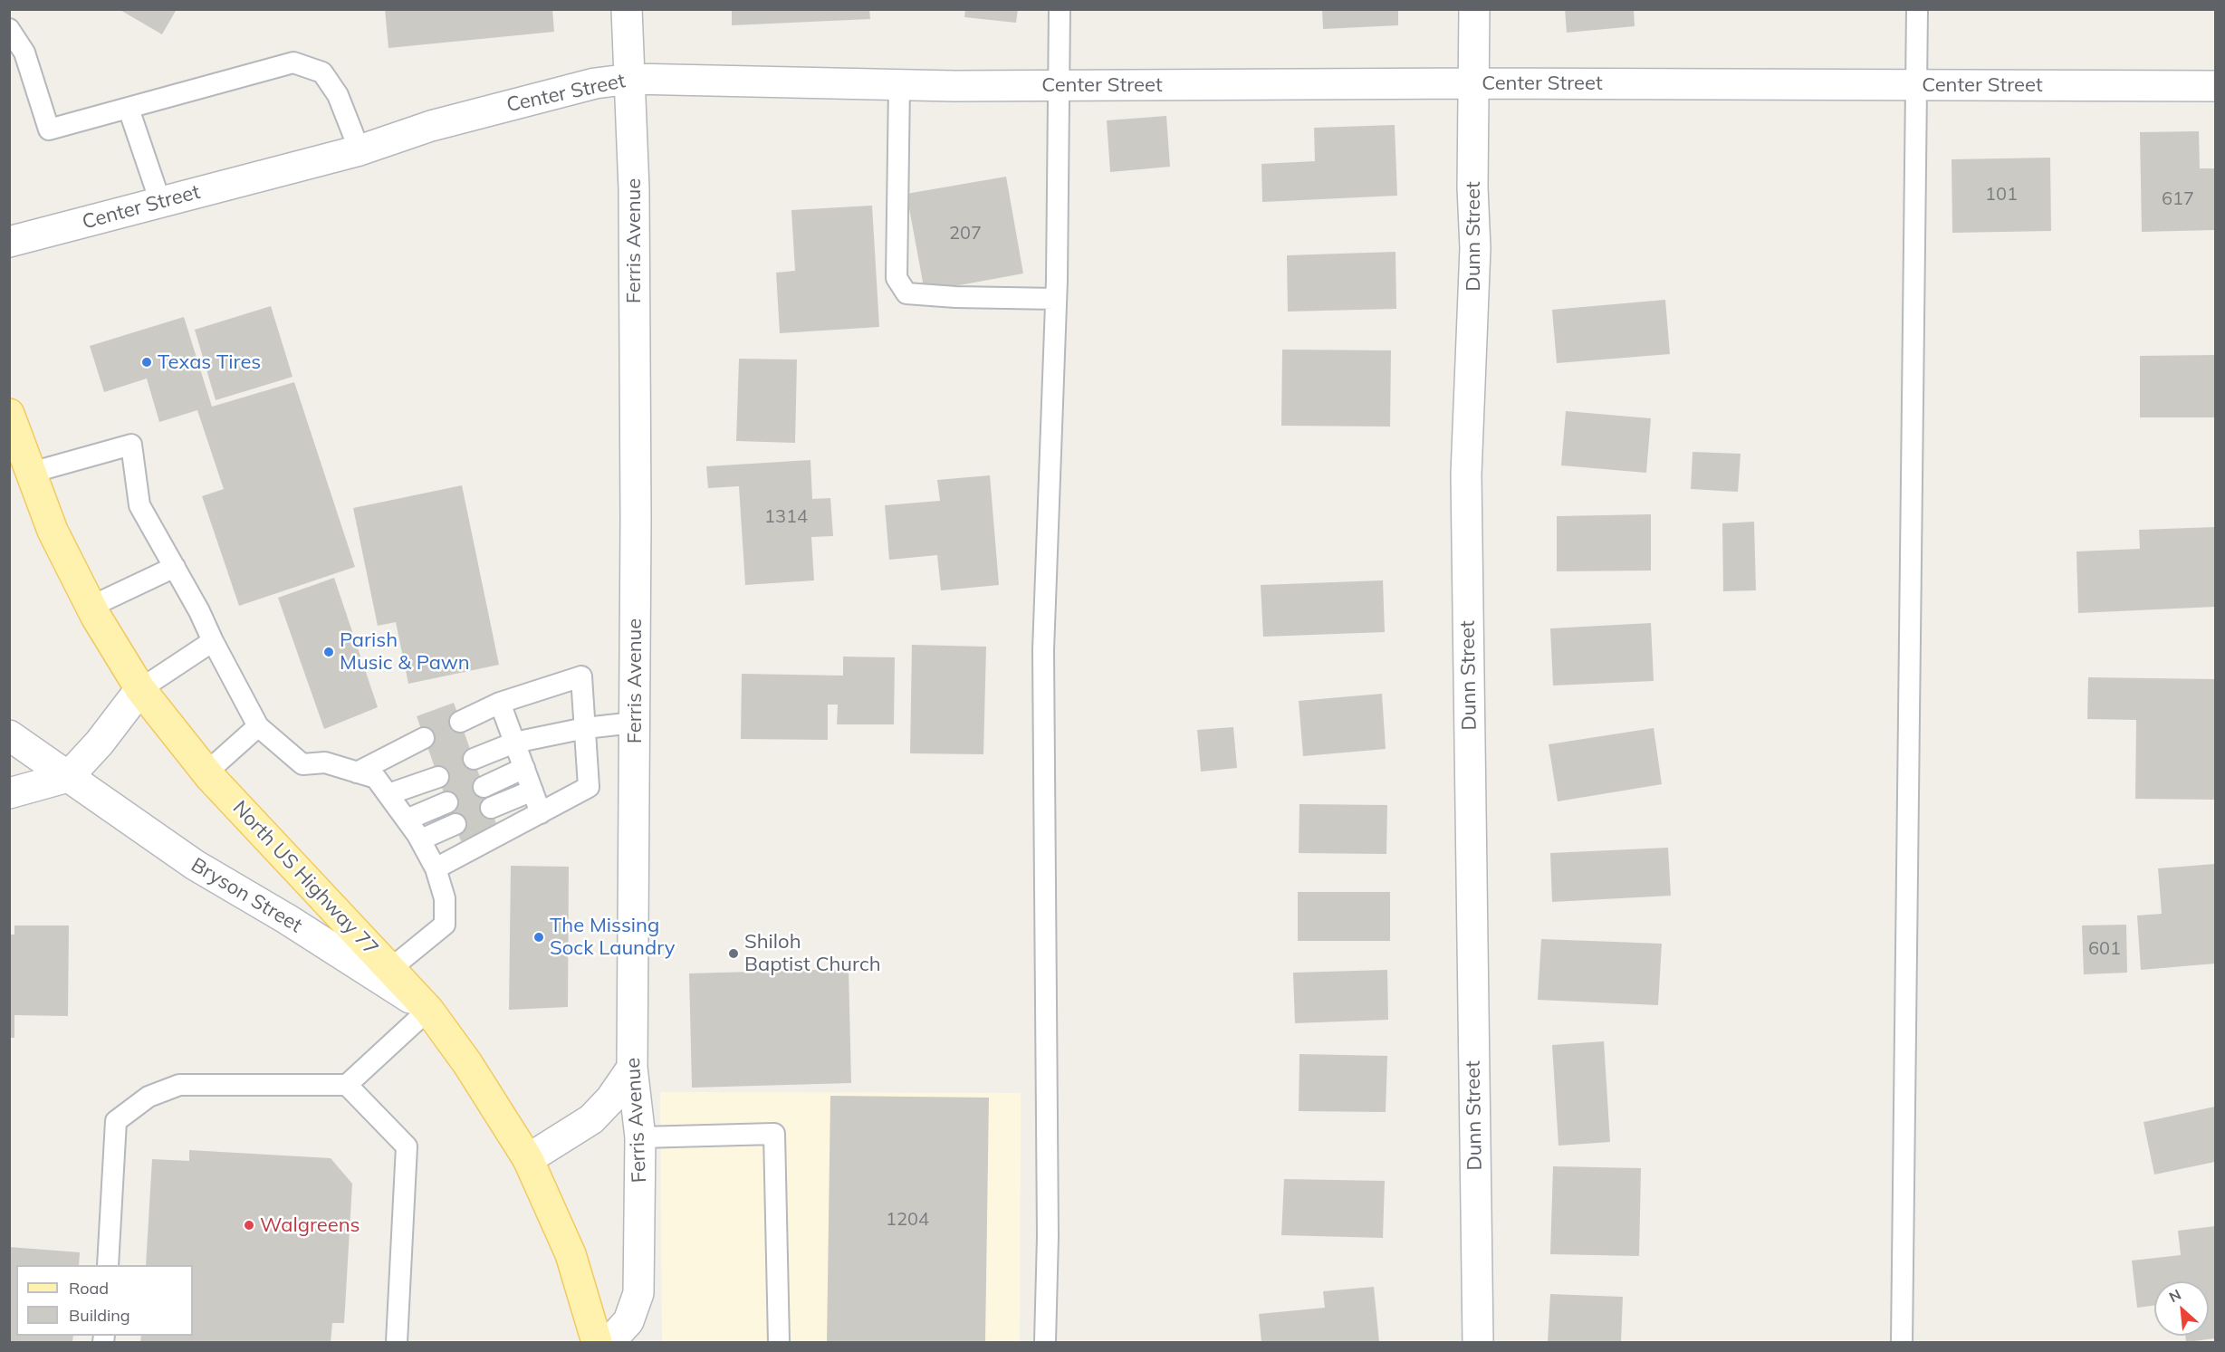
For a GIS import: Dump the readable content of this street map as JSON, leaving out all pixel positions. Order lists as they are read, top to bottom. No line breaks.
{"streets":{"main road":["North US Highway 77"],"street":["Center Street","Dunn Street","Ferris Avenue","Bryson Street"]},"crossings":[["Center Street","Dunn Street"],["Center Street","Ferris Avenue"],["North US Highway 77","Bryson Street"]],"places":["Texas Tires","Parish Music & Pawn","The Missing Sock Laundry","Shiloh Baptist Church","Walgreens"],"house_numbers":["101","617","207","1314","601","1204"],"legend":["Road","Building"],"north":"top left"}
